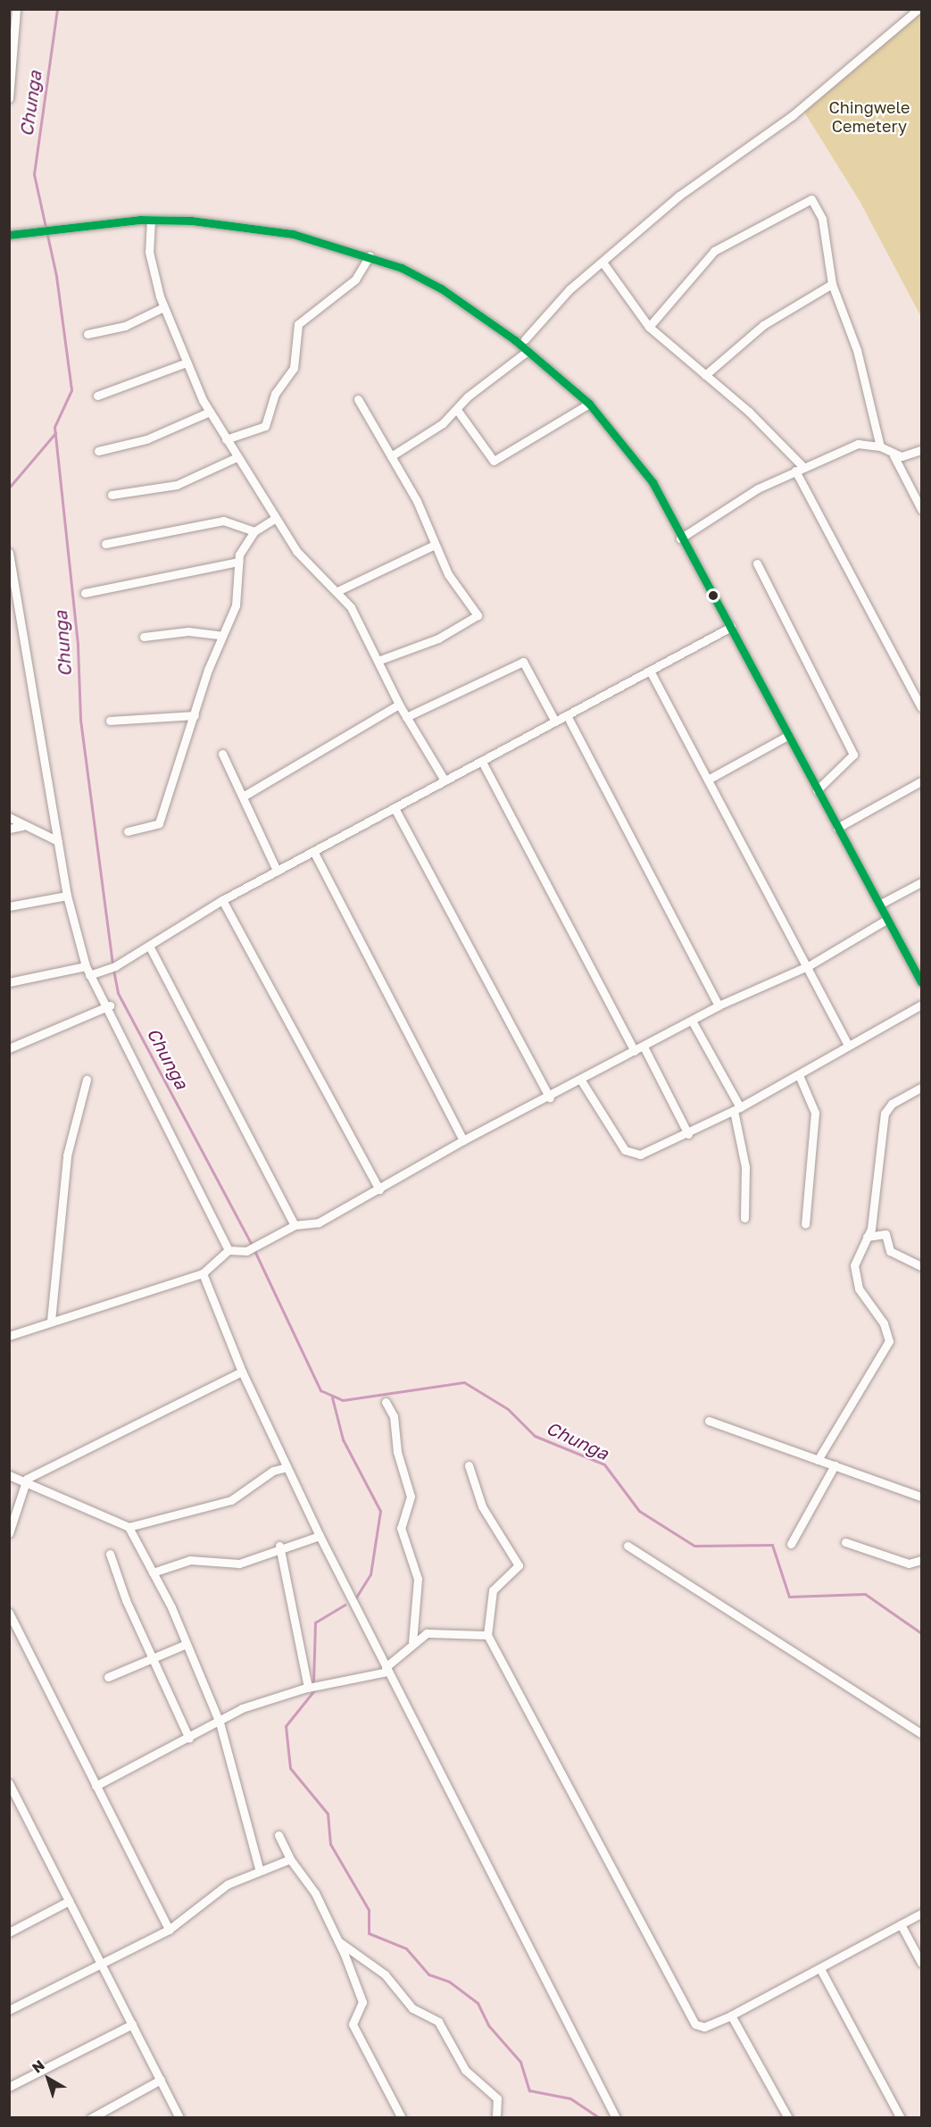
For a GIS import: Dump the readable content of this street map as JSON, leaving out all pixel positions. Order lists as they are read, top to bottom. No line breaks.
{"water":["Chunga"],"parks":["Chingwele Cemetery"],"north":"top left"}
